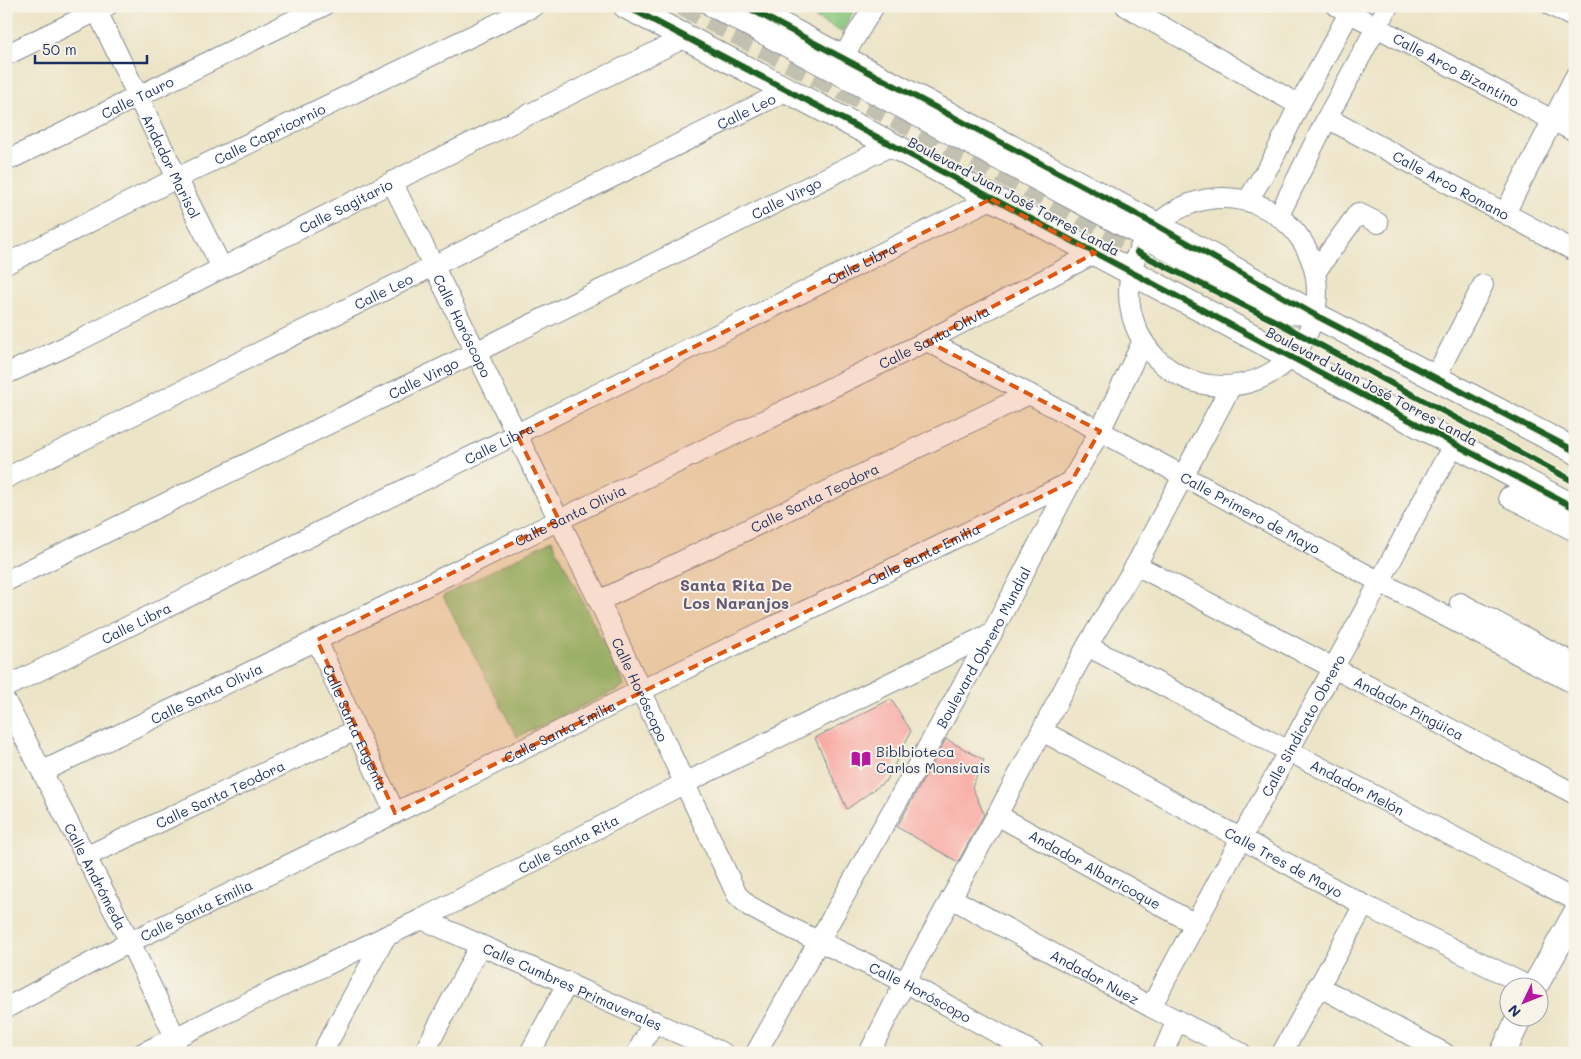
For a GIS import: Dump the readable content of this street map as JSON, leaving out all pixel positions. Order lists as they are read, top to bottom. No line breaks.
{"streets":{"main road":["Boulevard Juan José Torres Landa"],"street":["Calle Arco Bizantino","Calle Tauro","Calle Leo","Calle Capricornio","Andador Marisol","Calle Arco Romano","Calle Virgo","Calle Sagitario","Calle Libra","Calle Horóscopo","Calle Santa Olivia","Calle Santa Teodora","Calle Primero de Mayo","Calle Santa Emilia","Boulevard Obrero Mundial","Andador Pingüica","Calle Sindicato Obrero","Calle Santa Eugenia","Andador Melón","Calle Santa Rita","Calle Tres de Mayo","Andador Albaricoque","Calle Andrómeda","Andador Nuez","Calle Cumbres Primaverales"]},"crossings":[["Calle Tauro","Andador Marisol"],["Calle Leo","Boulevard Juan José Torres Landa"],["Calle Leo","Calle Horóscopo"],["Calle Capricornio","Andador Marisol"],["Andador Marisol","Calle Sagitario"],["Boulevard Juan José Torres Landa","Calle Virgo"],["Boulevard Juan José Torres Landa","Calle Sagitario"],["Boulevard Juan José Torres Landa","Calle Libra"],["Boulevard Juan José Torres Landa","Calle Santa Olivia"],["Boulevard Juan José Torres Landa","Calle Sindicato Obrero"],["Calle Virgo","Calle Horóscopo"],["Calle Sagitario","Calle Horóscopo"],["Calle Libra","Calle Horóscopo"],["Calle Horóscopo","Calle Santa Olivia"],["Calle Horóscopo","Calle Santa Teodora"],["Calle Horóscopo","Calle Santa Emilia"],["Calle Horóscopo","Boulevard Obrero Mundial"],["Calle Horóscopo","Calle Santa Rita"],["Calle Santa Olivia","Calle Primero de Mayo"],["Calle Santa Olivia","Calle Santa Eugenia"],["Calle Santa Olivia","Calle Andrómeda"],["Calle Santa Teodora","Calle Primero de Mayo"],["Calle Santa Teodora","Calle Santa Eugenia"],["Calle Santa Teodora","Calle Andrómeda"],["Calle Primero de Mayo","Boulevard Obrero Mundial"],["Calle Primero de Mayo","Calle Sindicato Obrero"],["Calle Santa Emilia","Boulevard Obrero Mundial"],["Calle Santa Emilia","Calle Santa Eugenia"],["Calle Santa Emilia","Calle Andrómeda"],["Boulevard Obrero Mundial","Calle Santa Rita"],["Andador Pingüica","Calle Sindicato Obrero"],["Calle Sindicato Obrero","Andador Melón"],["Calle Sindicato Obrero","Calle Tres de Mayo"],["Calle Sindicato Obrero","Andador Albaricoque"],["Calle Sindicato Obrero","Andador Nuez"],["Calle Santa Rita","Calle Andrómeda"],["Calle Santa Rita","Calle Cumbres Primaverales"]],"districts":["Santa Rita De Los Naranjos"],"places":{"library":["Biblbioteca Carlos Monsivais"]},"scale_bar":"50 m","north":"bottom left"}
